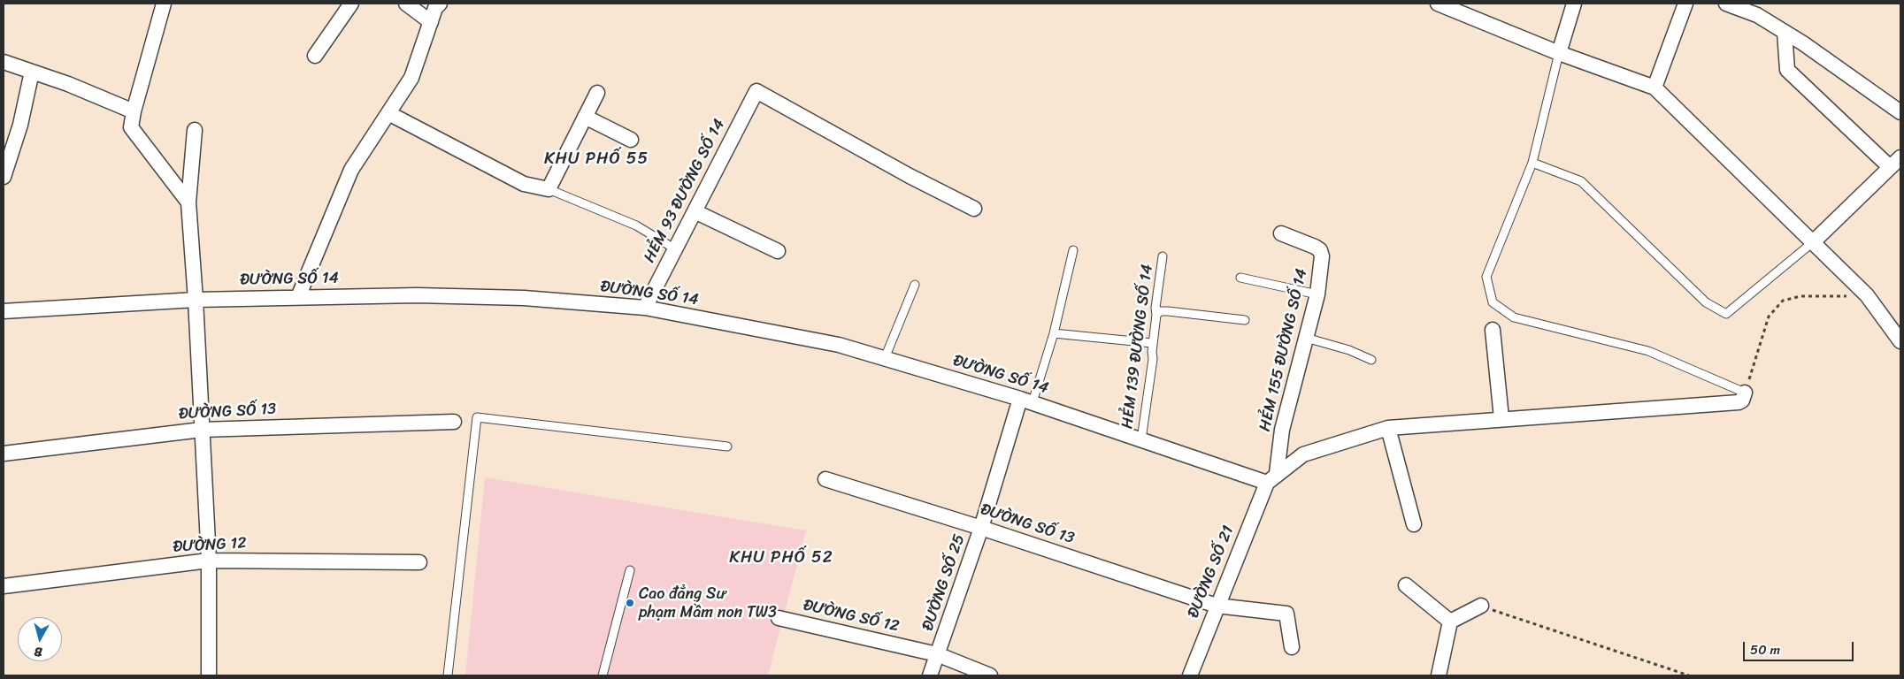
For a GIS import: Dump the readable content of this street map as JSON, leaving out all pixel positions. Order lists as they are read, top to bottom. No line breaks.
{"streets":{"street":["HẺM 93 ĐƯỜNG SỐ 14","ĐƯỜNG SỐ 14","HẺM 155 ĐƯỜNG SỐ 14","ĐƯỜNG SỐ 13","ĐƯỜNG 12","ĐƯỜNG SỐ 21","ĐƯỜNG SỐ 25","ĐƯỜNG SỐ 12"],"lane":["HẺM 139 ĐƯỜNG SỐ 14"]},"crossings":[["HẺM 93 ĐƯỜNG SỐ 14","ĐƯỜNG SỐ 14"],["ĐƯỜNG SỐ 14","HẺM 139 ĐƯỜNG SỐ 14"],["ĐƯỜNG SỐ 14","HẺM 155 ĐƯỜNG SỐ 14"],["ĐƯỜNG SỐ 14","ĐƯỜNG SỐ 21"],["ĐƯỜNG SỐ 14","ĐƯỜNG SỐ 25"],["HẺM 155 ĐƯỜNG SỐ 14","ĐƯỜNG SỐ 21"],["ĐƯỜNG SỐ 13","ĐƯỜNG SỐ 21"],["ĐƯỜNG SỐ 13","ĐƯỜNG SỐ 25"],["ĐƯỜNG SỐ 25","ĐƯỜNG SỐ 12"]],"districts":["KHU PHỐ 55","KHU PHỐ 52"],"places":["Cao đẳng Sư phạm Mầm non TW3"],"scale_bar":"50 m","north":"bottom"}
